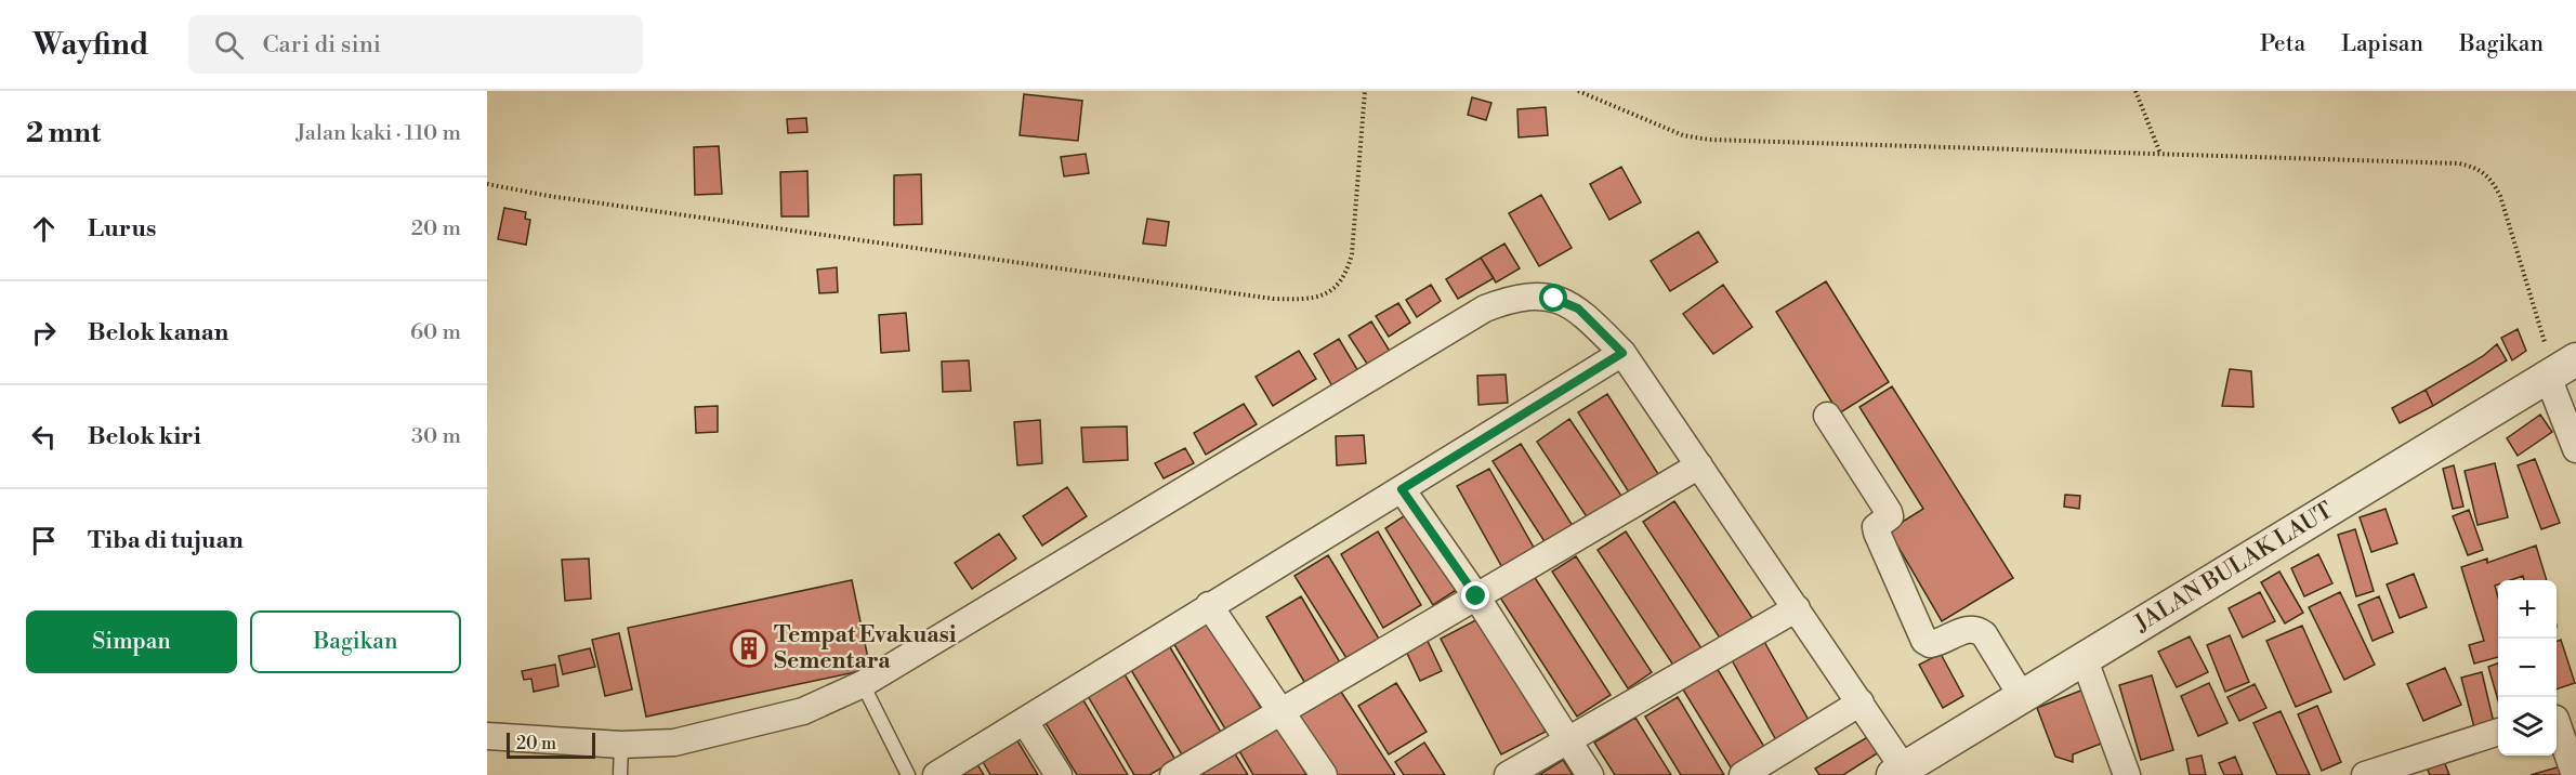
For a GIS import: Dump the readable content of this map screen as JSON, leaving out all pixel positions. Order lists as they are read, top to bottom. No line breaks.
{"streets":{"street":["JALAN BULAK LAUT"]},"places":{"building":["Tempat Evakuasi Sementara"]},"scale_bar":"20 m","page":{"header":"Wayfind","search":"Cari di sini","nav":["Peta","Lapisan","Bagikan"],"heading":["2 mnt","Jalan kaki · 110 m"],"list":[["Lurus","20 m"],["Belok kanan","60 m"],["Belok kiri","30 m"],"Tiba di tujuan"],"map_buttons":["+","−"],"buttons":["Simpan","Bagikan"],"scale":"20 m"}}
